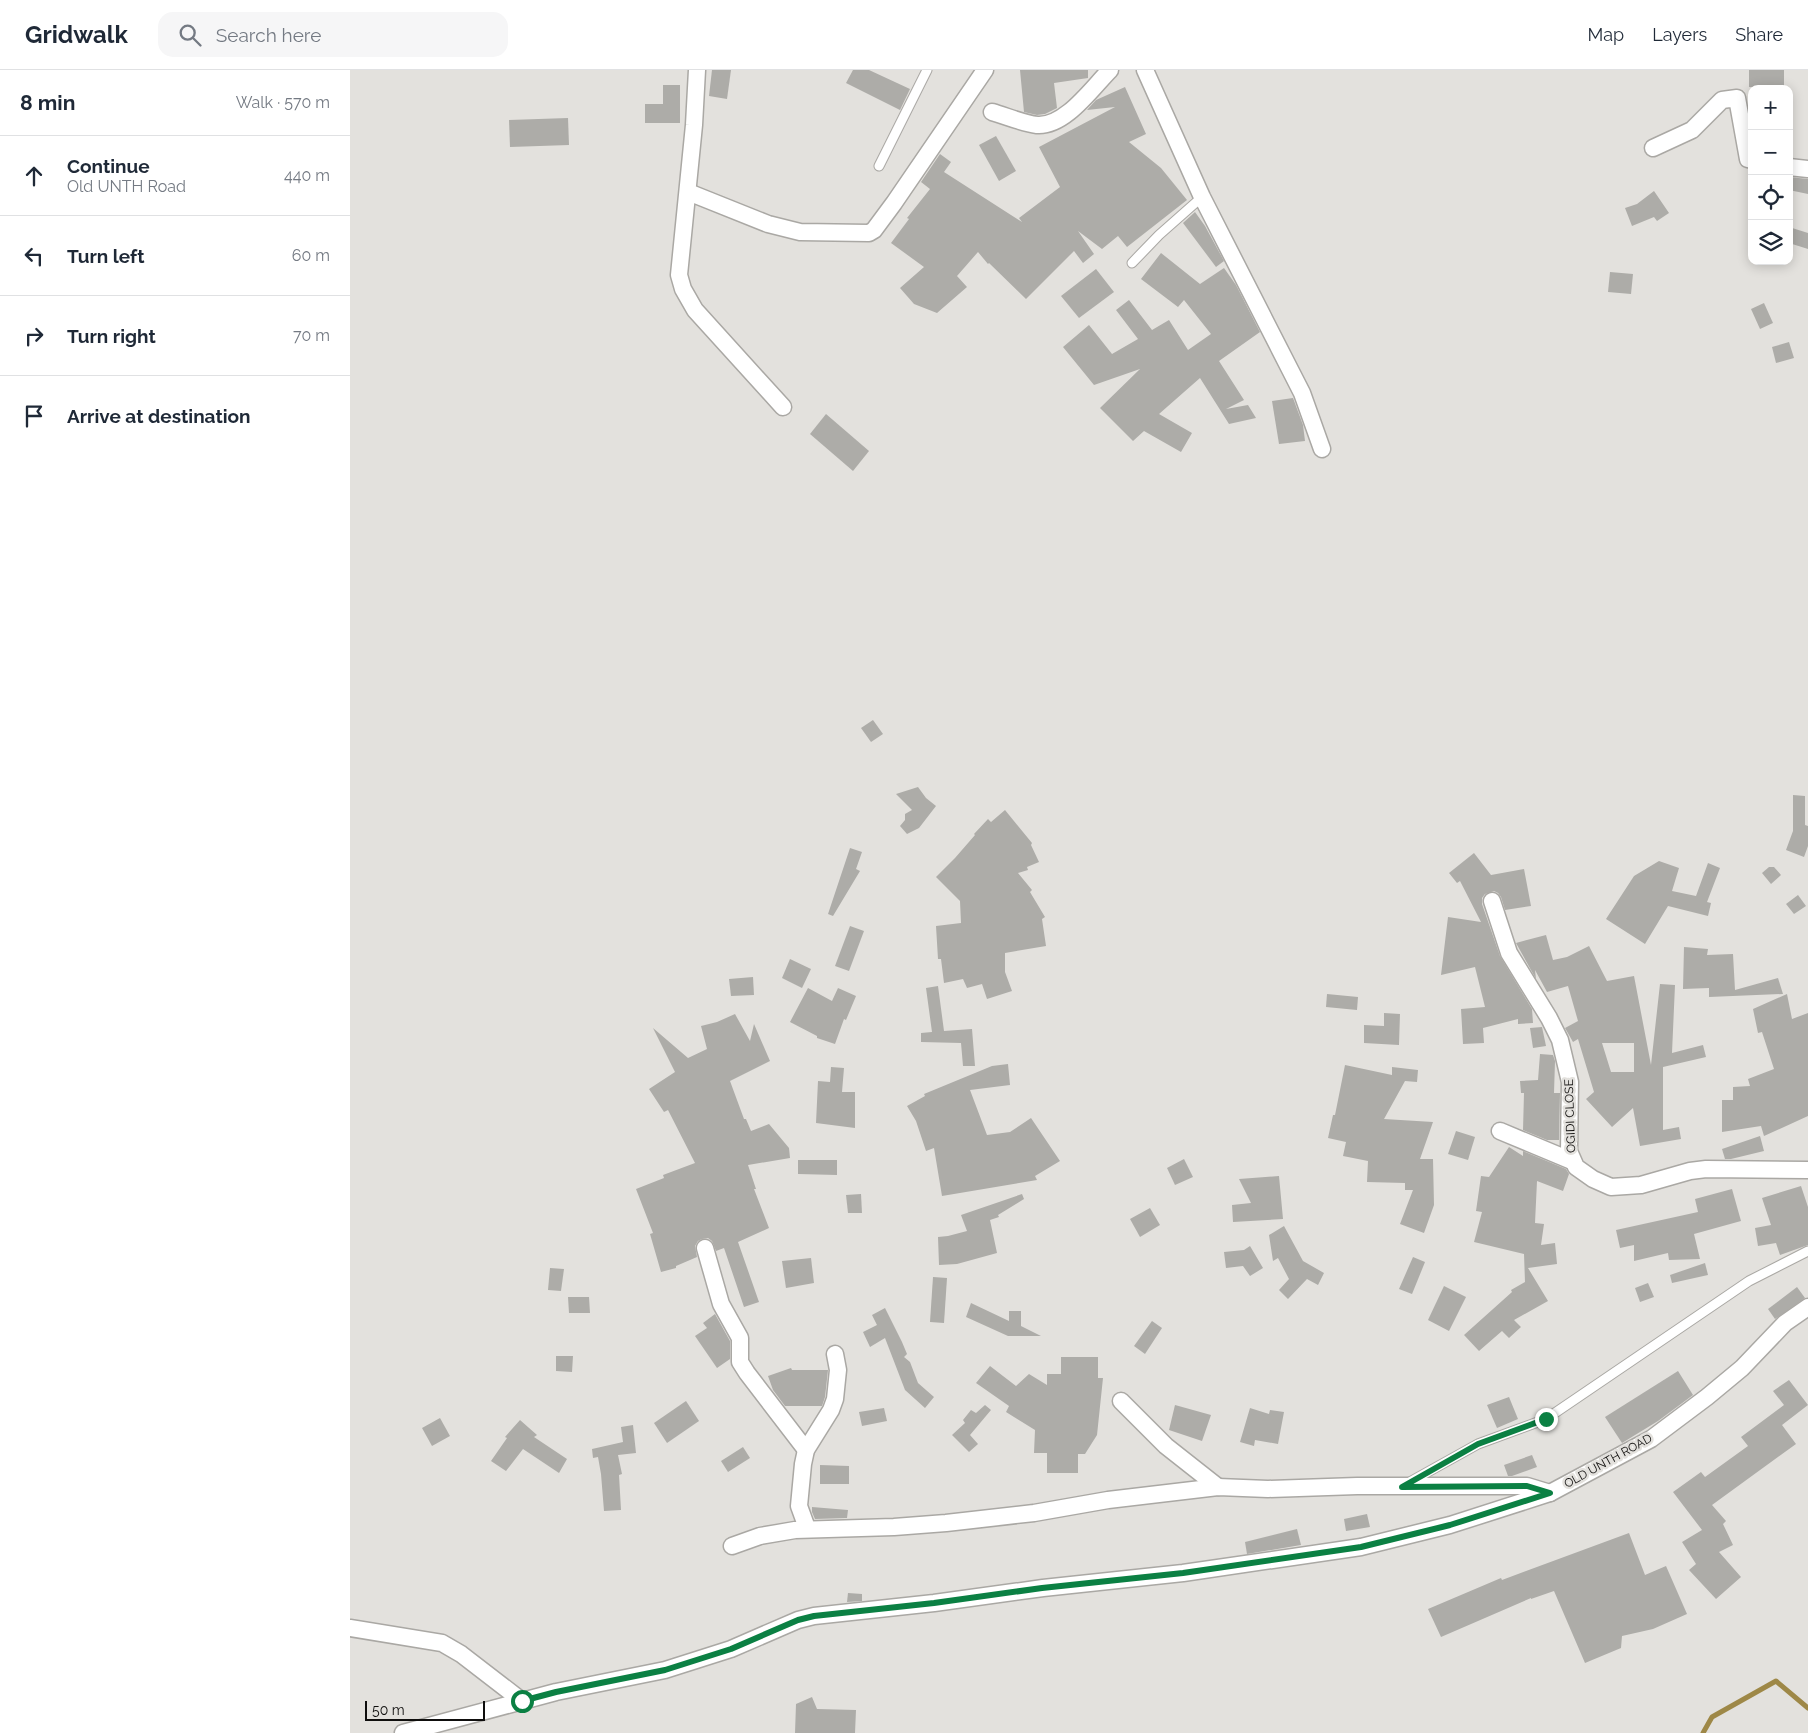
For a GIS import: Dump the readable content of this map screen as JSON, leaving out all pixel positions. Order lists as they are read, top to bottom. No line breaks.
{"streets":{"street":["OGIDI CLOSE","OLD UNTH ROAD"]},"scale_bar":"50 m","page":{"header":"Gridwalk","search":"Search here","nav":["Map","Layers","Share"],"heading":["8 min","Walk · 570 m"],"map_buttons":["+","−"],"list":[["Continue","Old UNTH Road","440 m"],["Turn left","60 m"],["Turn right","70 m"],"Arrive at destination"],"scale":"50 m"}}
